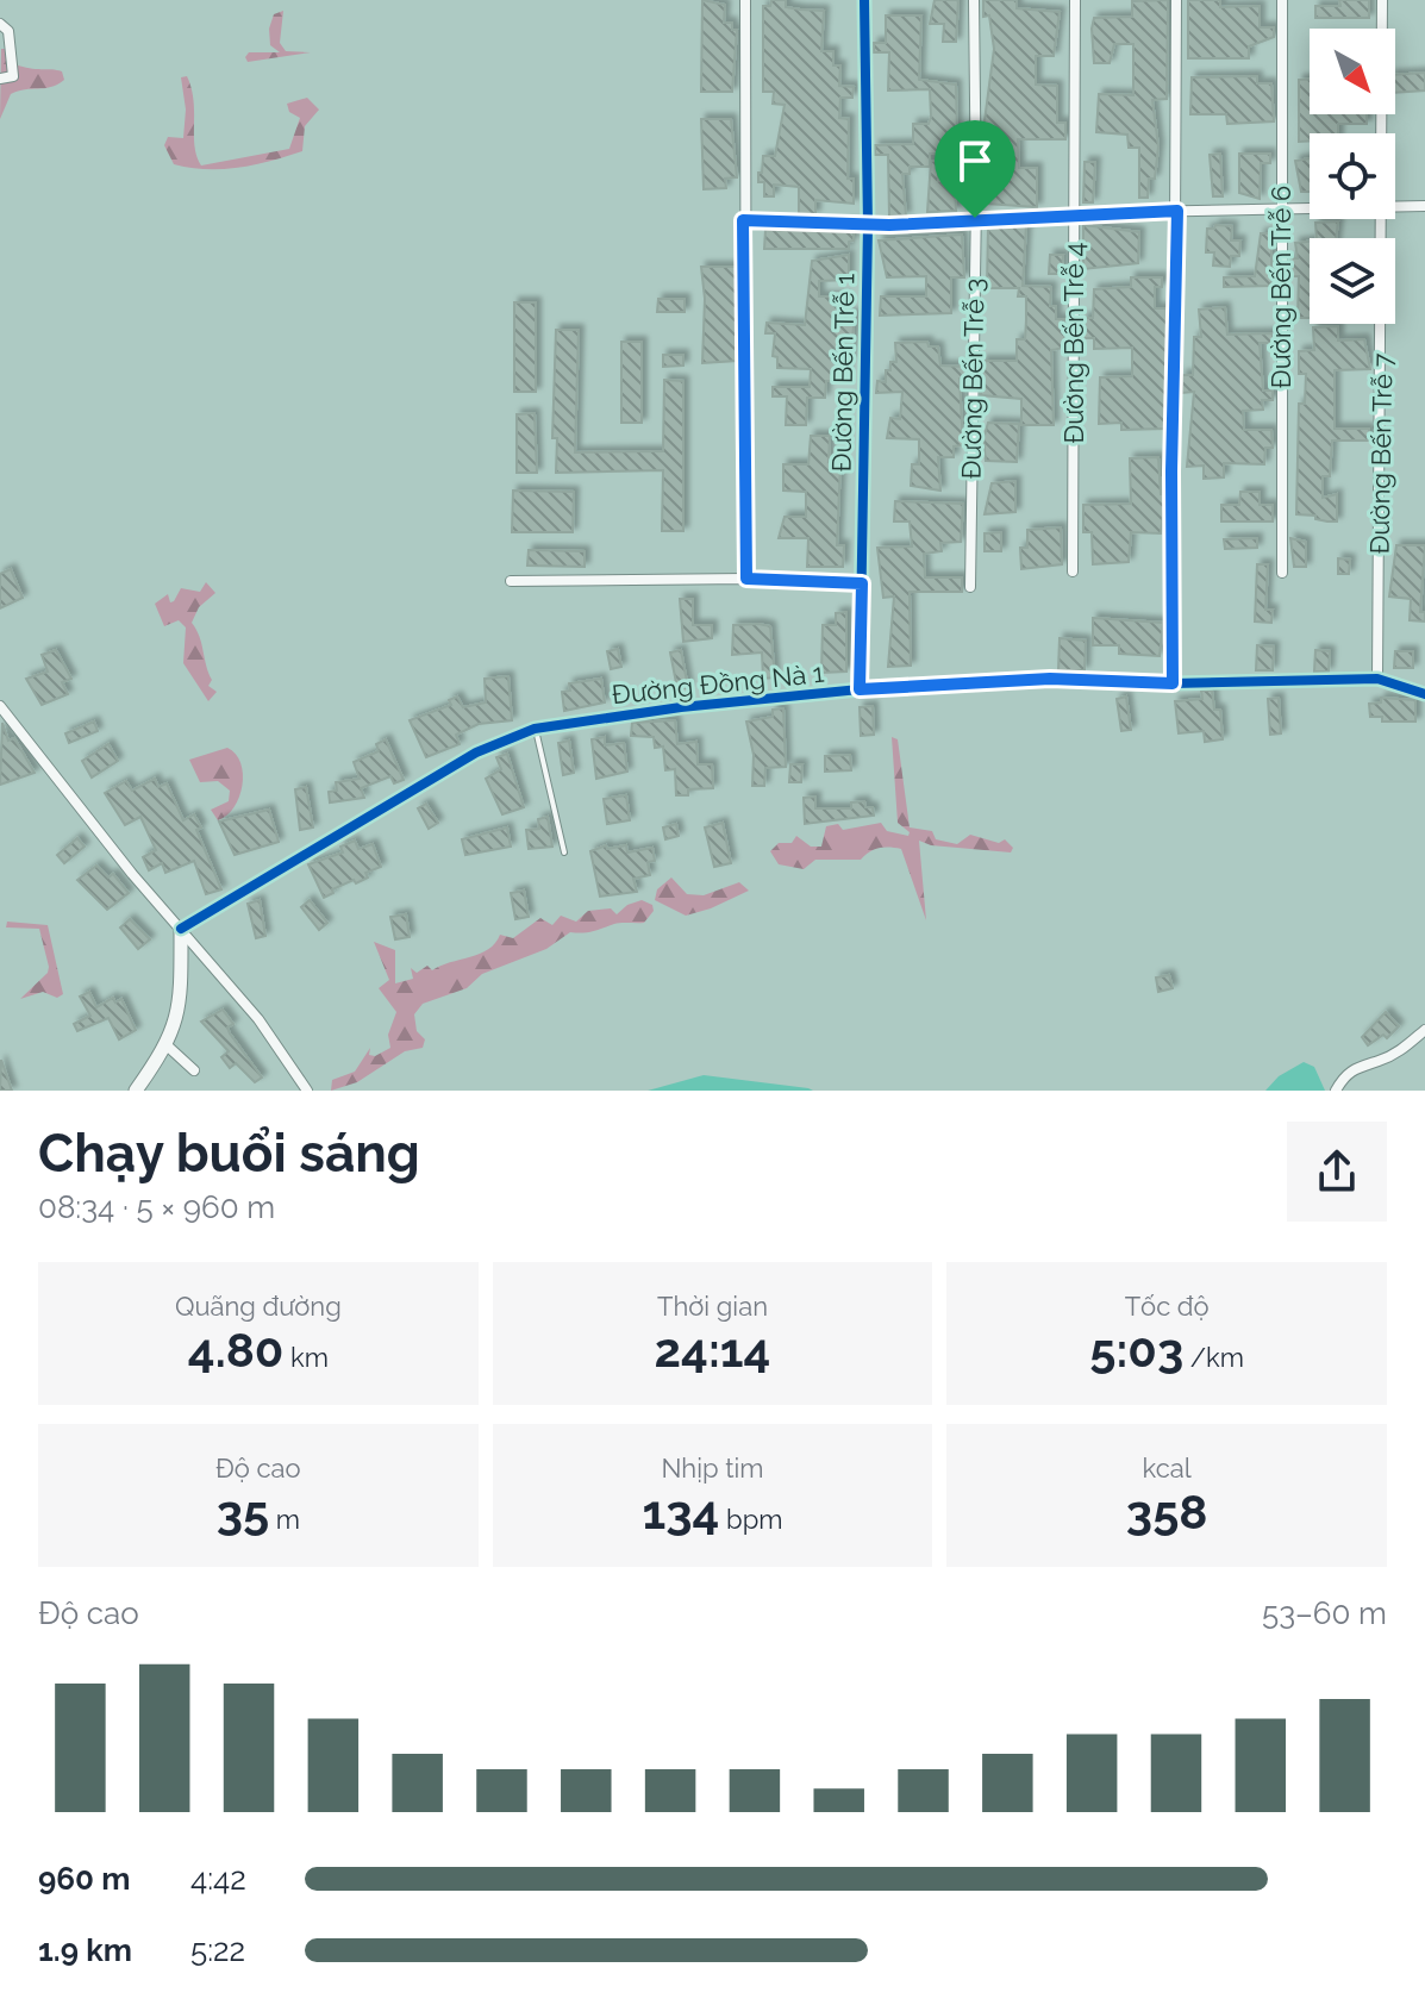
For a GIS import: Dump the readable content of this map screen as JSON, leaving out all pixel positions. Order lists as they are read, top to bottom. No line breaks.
{"streets":{"street":["Đường Bến Trễ 6","Đường Bến Trễ 4","Đường Bến Trễ 1","Đường Bến Trễ 3","Đường Bến Trễ 7","Đường Đồng Nà 1"]},"crossings":[["Đường Bến Trễ 1","Đường Đồng Nà 1"],["Đường Bến Trễ 7","Đường Đồng Nà 1"]],"north":"bottom right","page":{"heading":["Chạy buổi sáng","08:34 · 5 × 960 m"],"stats":[["Quãng đường","4.80 km"],["Thời gian","24:14"],["Tốc độ","5:03 /km"],["Độ cao","35 m"],["Nhịp tim","134 bpm"],["kcal","358"]],"chart":["Độ cao","53–60 m"],"list":[{"name":"960 m","note":"4:42"},{"name":"1.9 km","note":"5:22"}]}}
